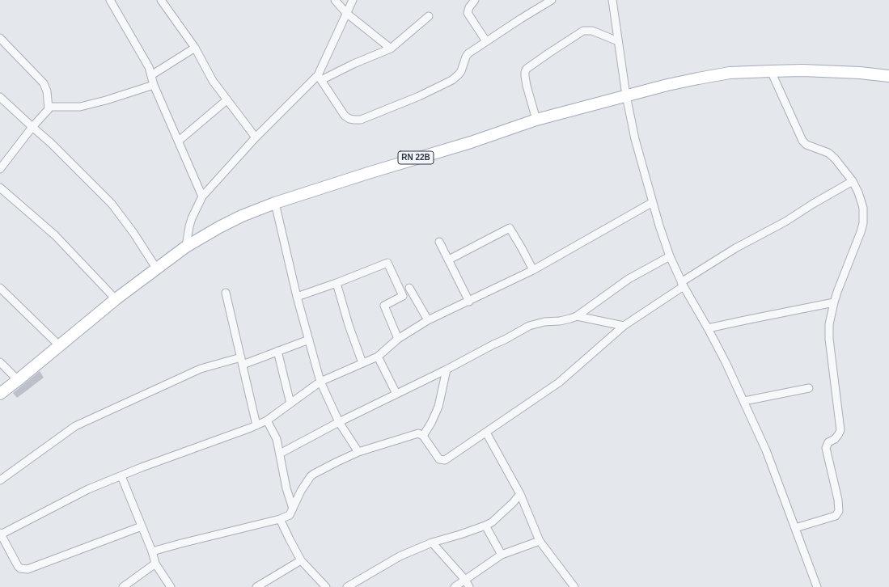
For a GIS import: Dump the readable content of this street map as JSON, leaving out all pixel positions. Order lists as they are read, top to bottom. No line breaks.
{"streets":{"main road":["RN 22B"]}}
